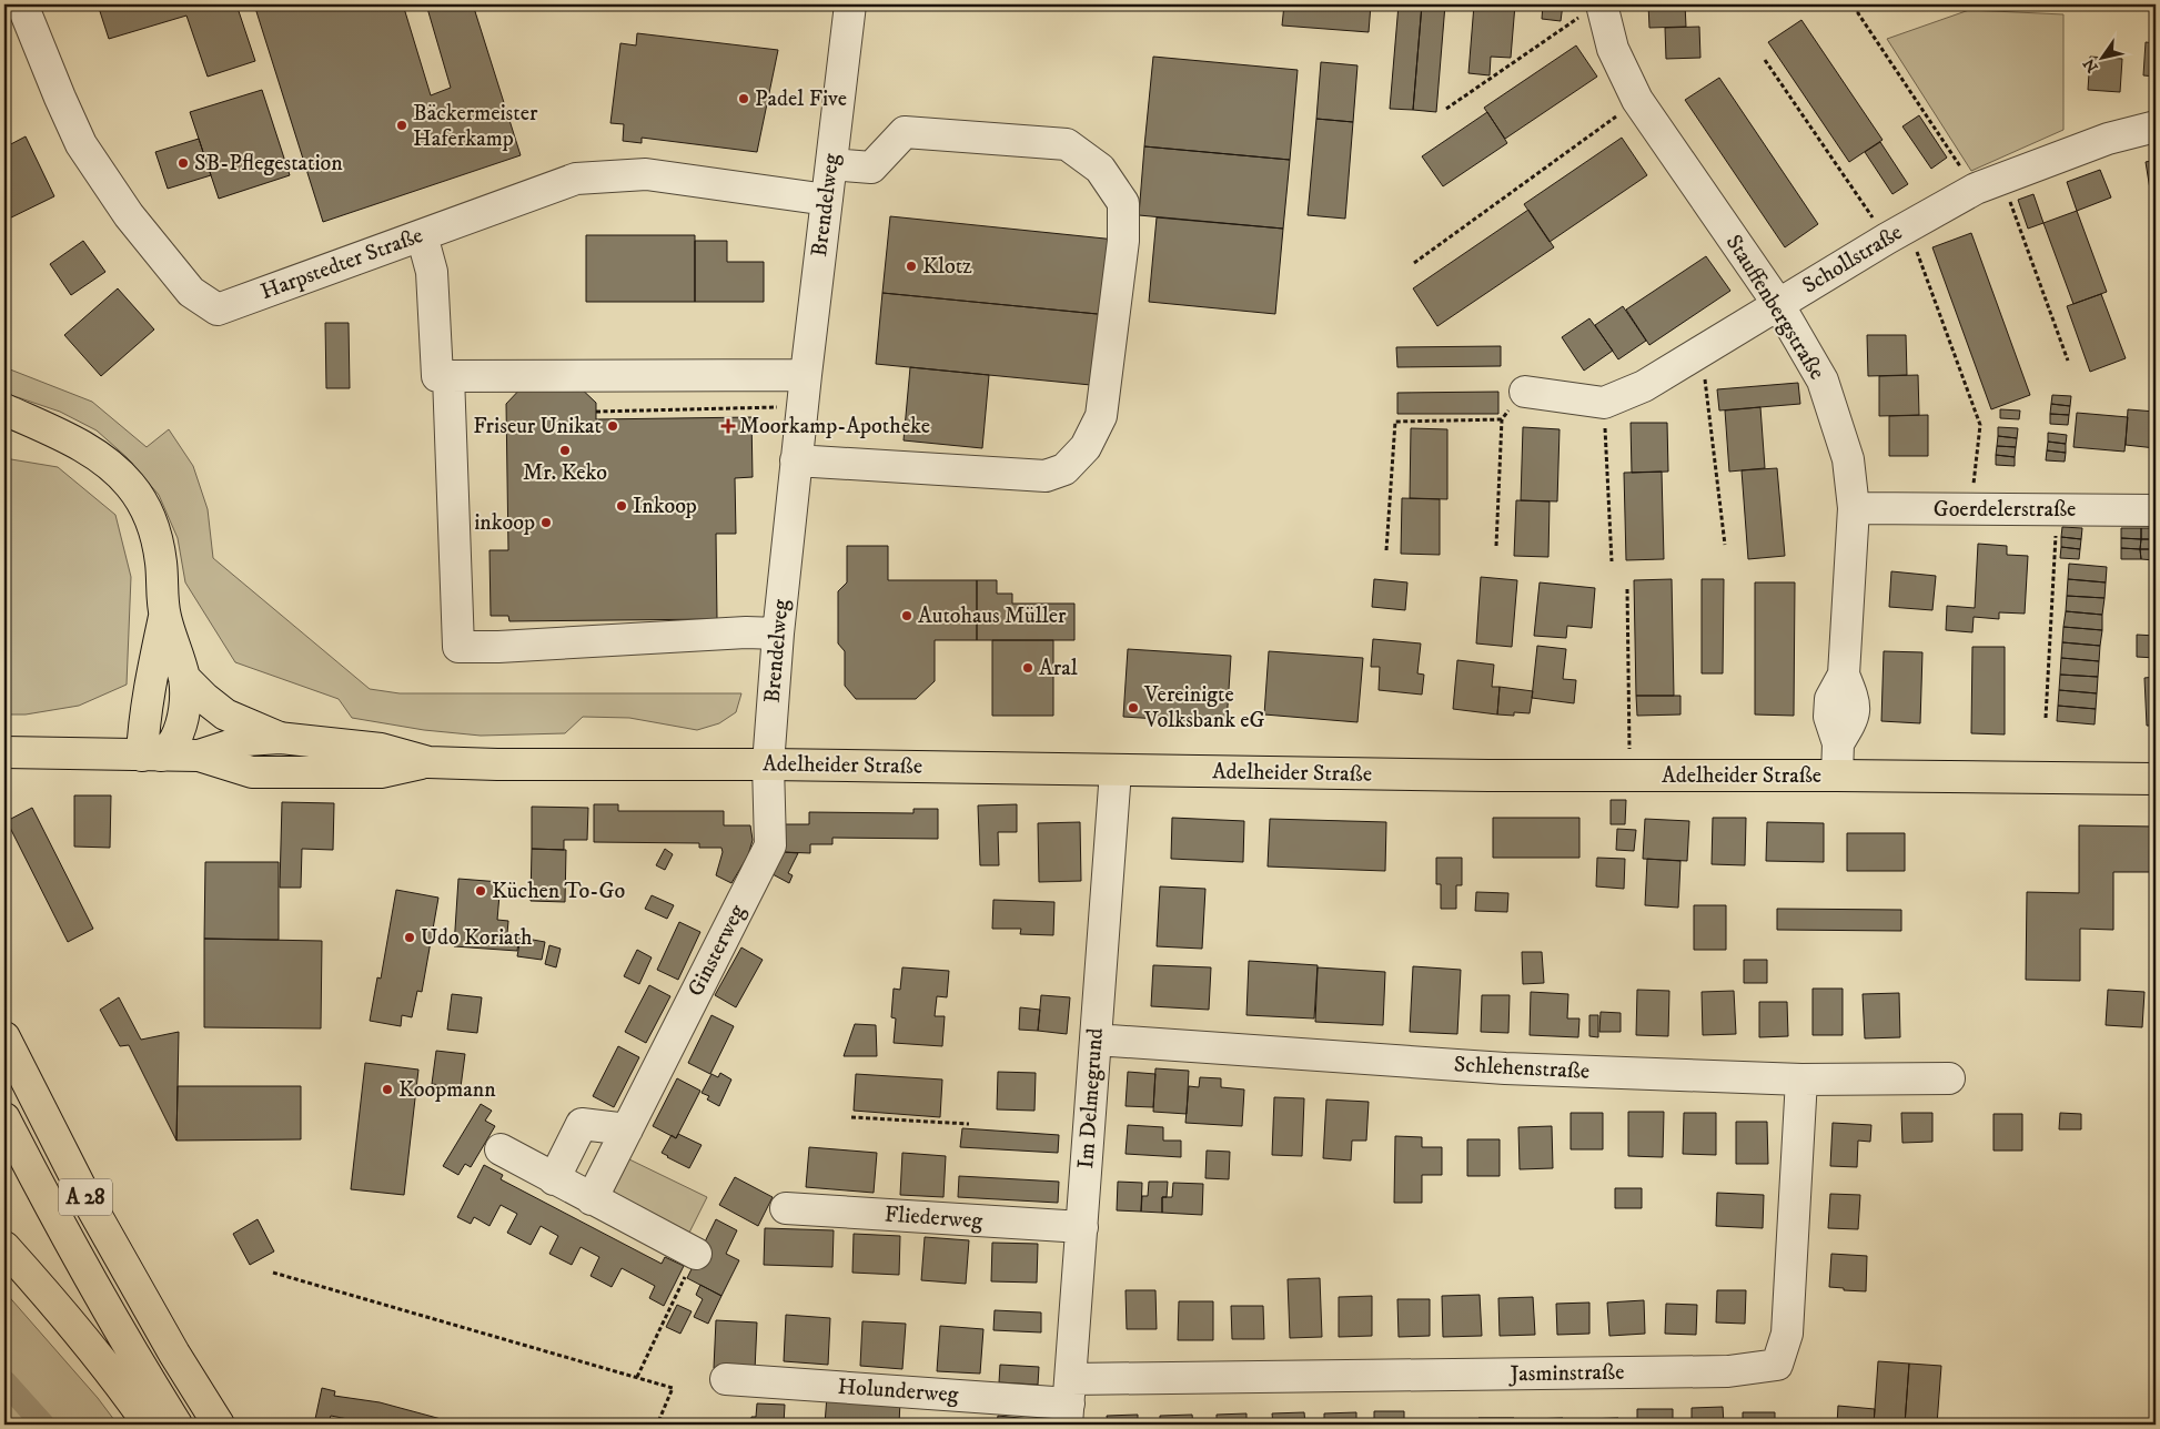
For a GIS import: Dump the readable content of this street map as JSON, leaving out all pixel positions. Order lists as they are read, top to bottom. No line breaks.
{"streets":{"main road":["Adelheider Straße","A 28"],"street":["Brendelweg","Schollstraße","Harpstedter Straße","Stauffenbergstraße","Goerdelerstraße","Ginsterweg","Schlehenstraße","Im Delmegrund","Fliederweg","Jasminstraße","Holunderweg"]},"crossings":[["Brendelweg","Harpstedter Straße"],["Brendelweg","Adelheider Straße"],["Brendelweg","Ginsterweg"],["Schollstraße","Stauffenbergstraße"],["Stauffenbergstraße","Goerdelerstraße"],["Stauffenbergstraße","Adelheider Straße"],["Adelheider Straße","Ginsterweg"],["Adelheider Straße","Im Delmegrund"],["Schlehenstraße","Im Delmegrund"],["Schlehenstraße","Jasminstraße"],["Im Delmegrund","Fliederweg"],["Im Delmegrund","Jasminstraße"],["Im Delmegrund","Holunderweg"],["Jasminstraße","Holunderweg"]],"places":{"other":["Padel Five","Bäckermeister Haferkamp","SB-Pflegestation","Klotz","Friseur Unikat","Mr. Keko","Inkoop","inkoop","Autohaus Müller","Aral","Vereinigte Volksbank eG","Küchen To-Go","Udo Koriath","Koopmann"],"health":["Moorkamp-Apotheke"]},"north":"bottom left"}
